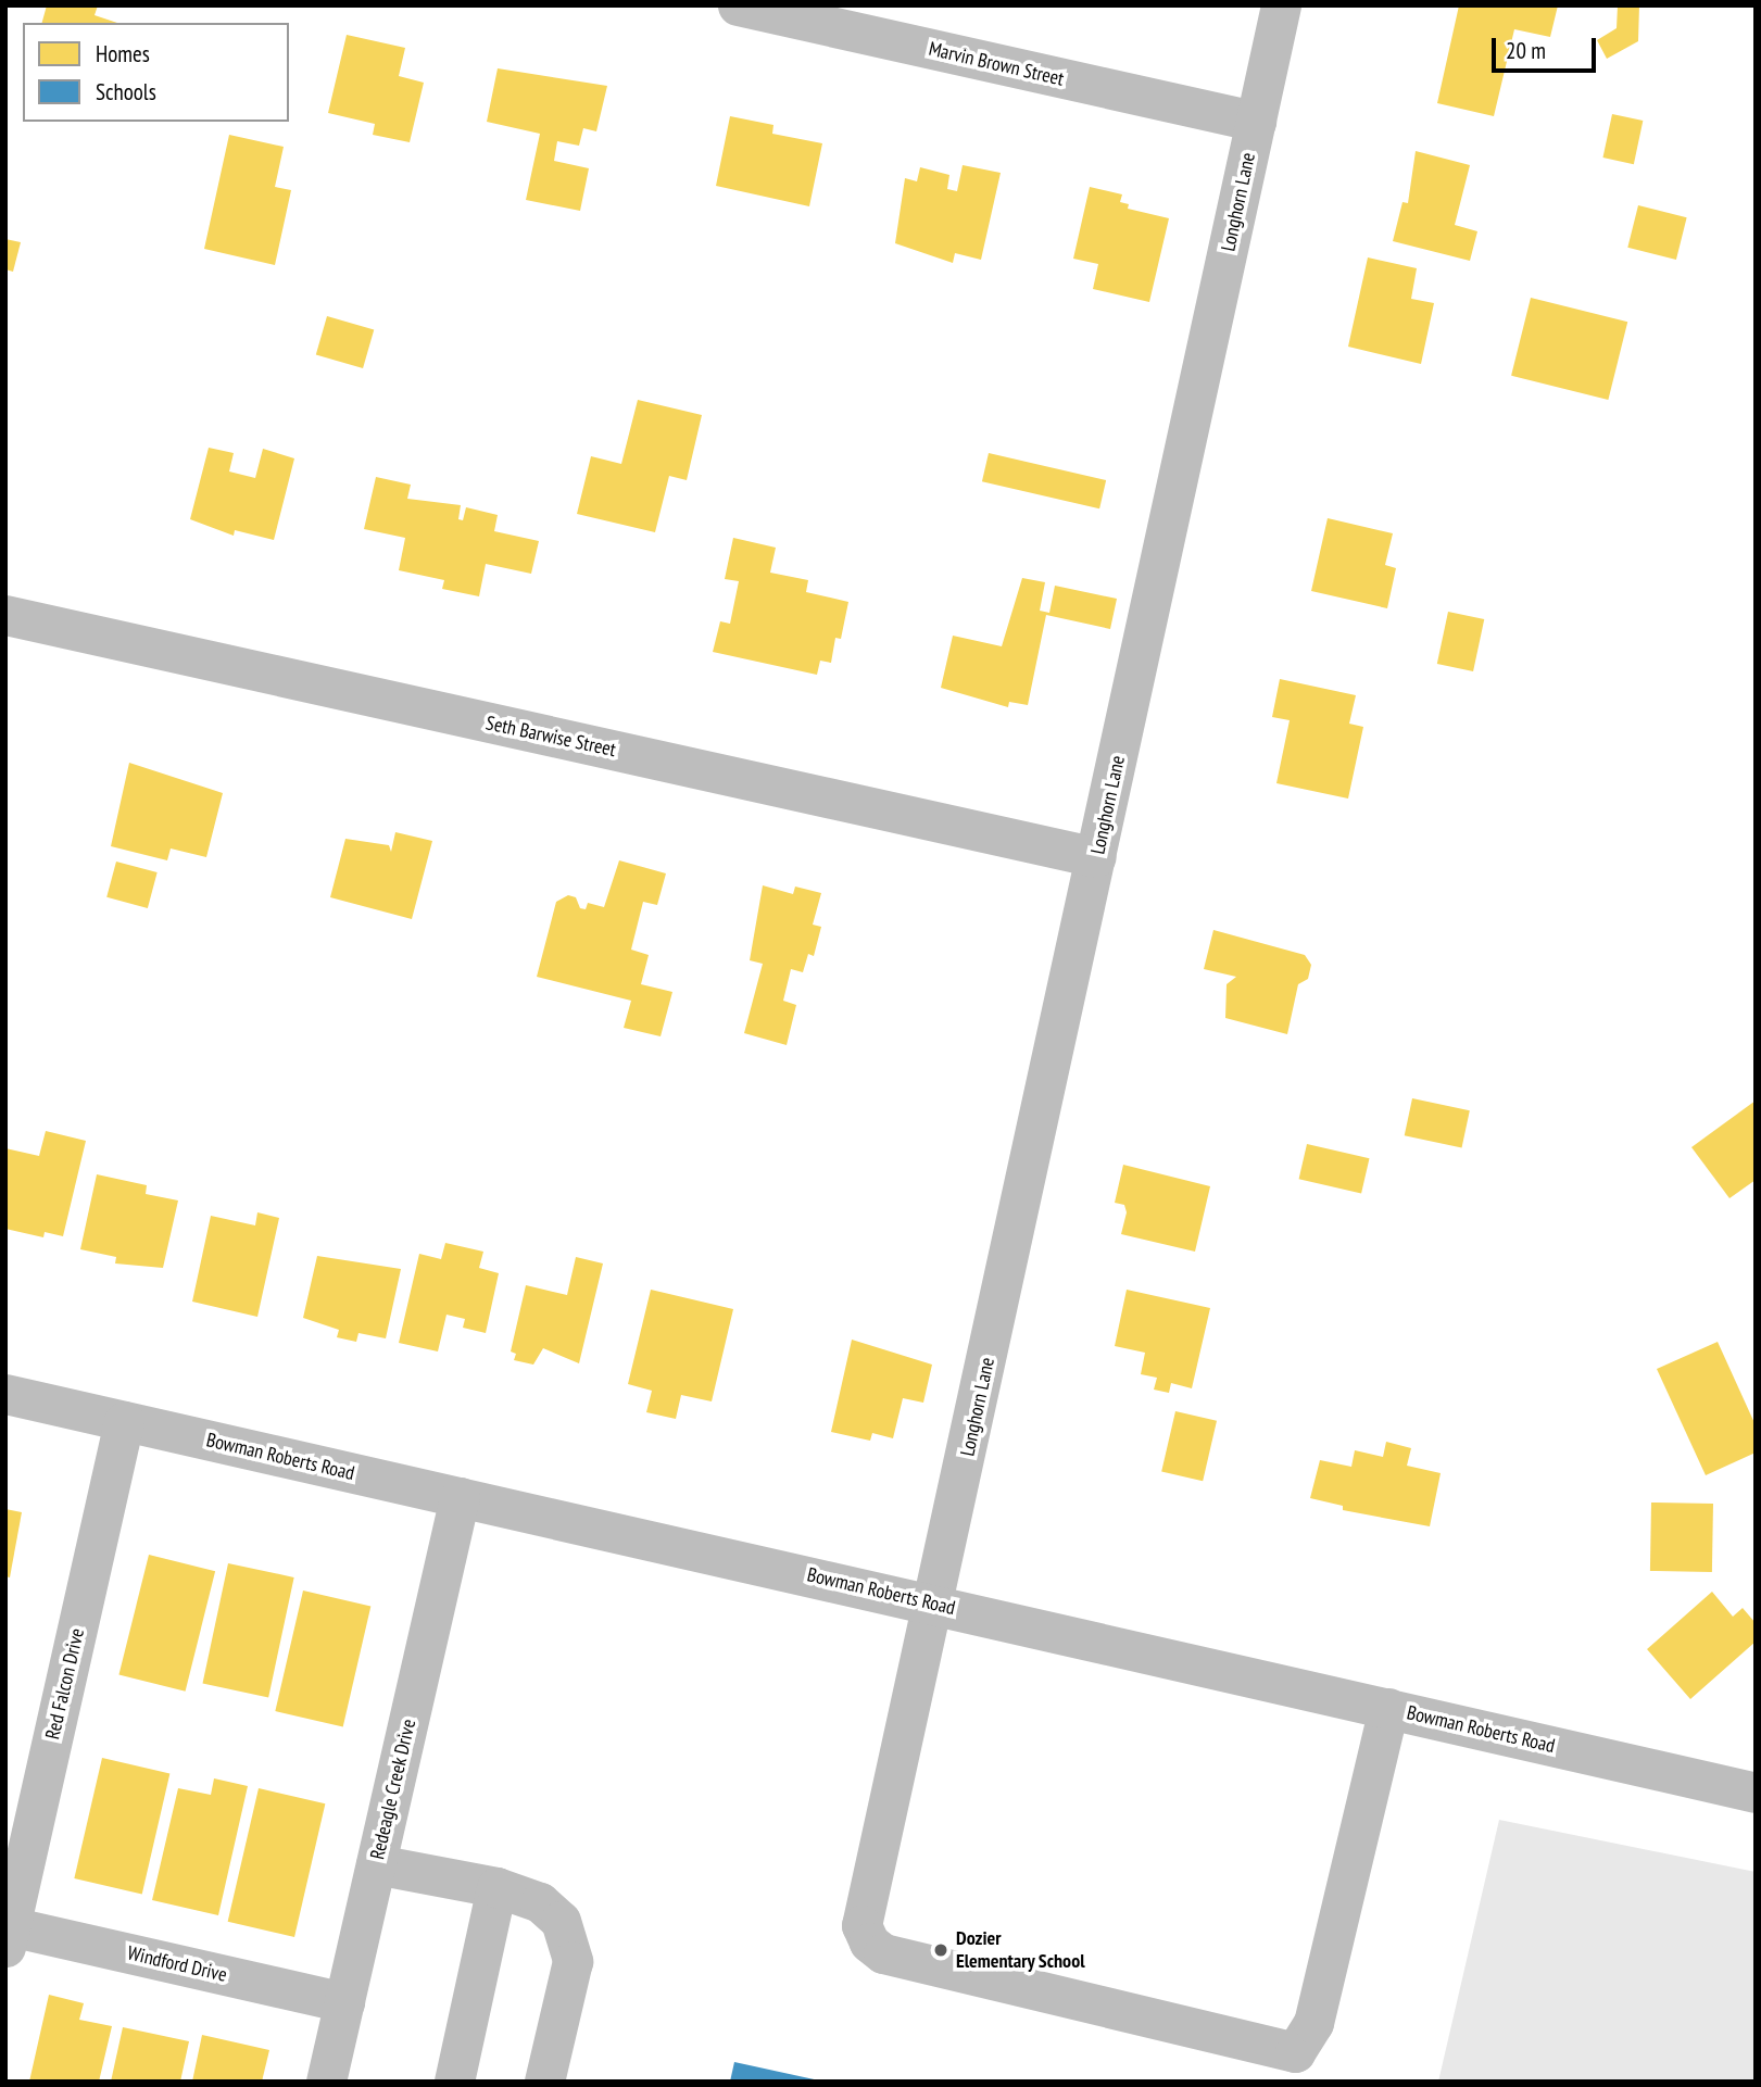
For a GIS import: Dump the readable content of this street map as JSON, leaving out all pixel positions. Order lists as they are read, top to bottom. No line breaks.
{"streets":{"street":["Marvin Brown Street","Longhorn Lane","Seth Barwise Street","Bowman Roberts Road","Red Falcon Drive","Redeagle Creek Drive","Windford Drive"]},"crossings":[["Marvin Brown Street","Longhorn Lane"],["Longhorn Lane","Seth Barwise Street"],["Longhorn Lane","Bowman Roberts Road"],["Bowman Roberts Road","Red Falcon Drive"],["Bowman Roberts Road","Redeagle Creek Drive"],["Red Falcon Drive","Windford Drive"],["Redeagle Creek Drive","Windford Drive"]],"places":["Dozier Elementary School"],"legend":["Homes","Schools"],"scale_bar":"20 m"}
